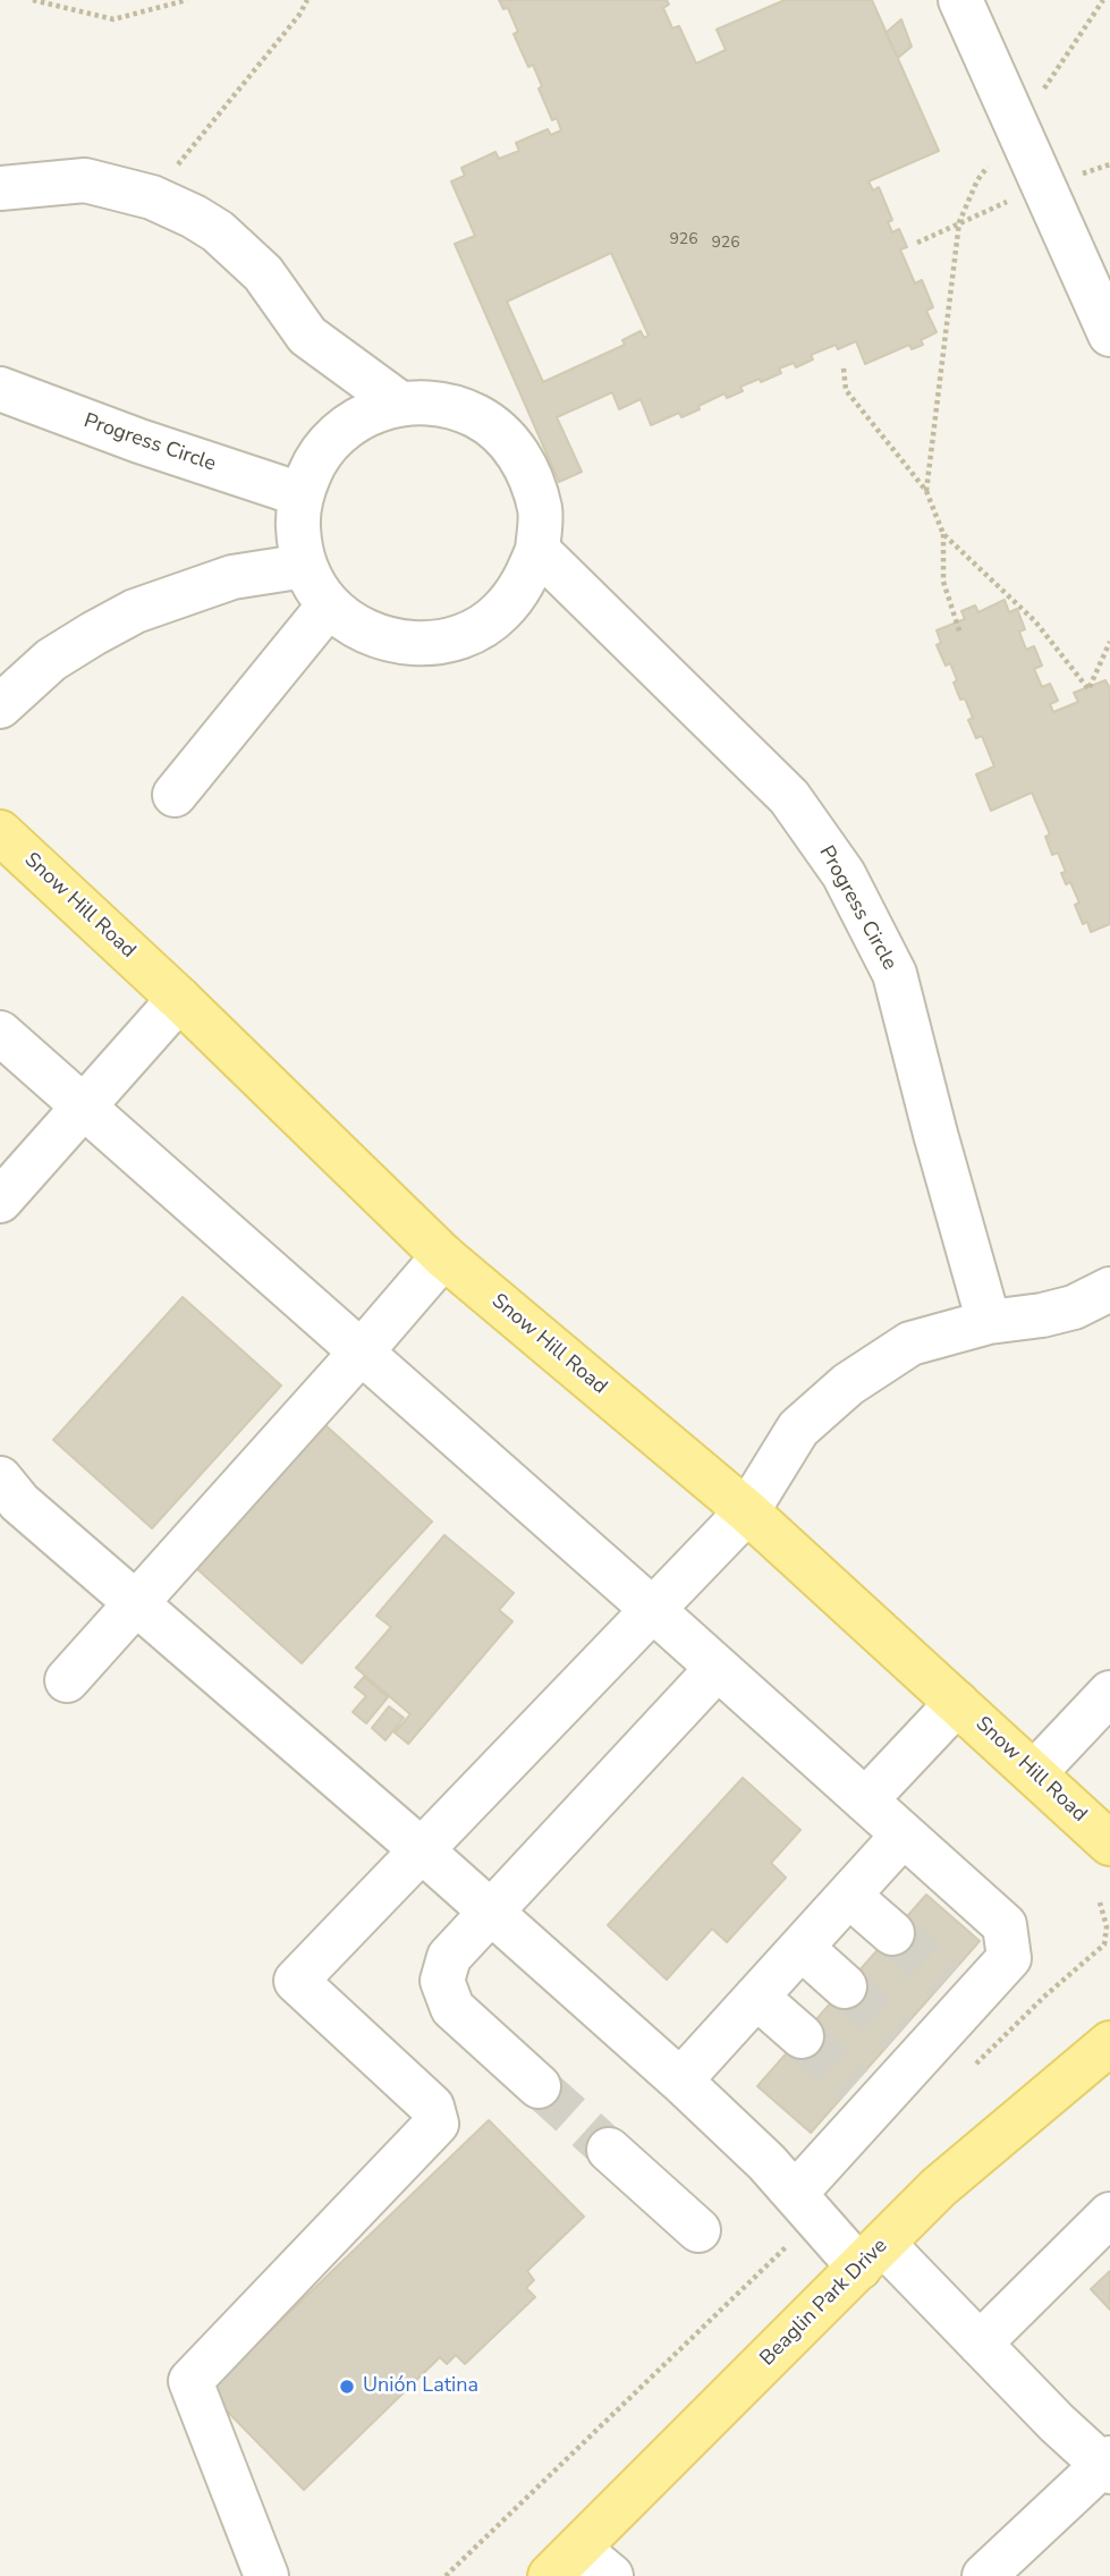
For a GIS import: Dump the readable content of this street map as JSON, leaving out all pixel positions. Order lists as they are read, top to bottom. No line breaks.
{"streets":{"main road":["Snow Hill Road","Beaglin Park Drive"],"street":["Progress Circle"]},"places":["Unión Latina"],"house_numbers":["926","926"]}
